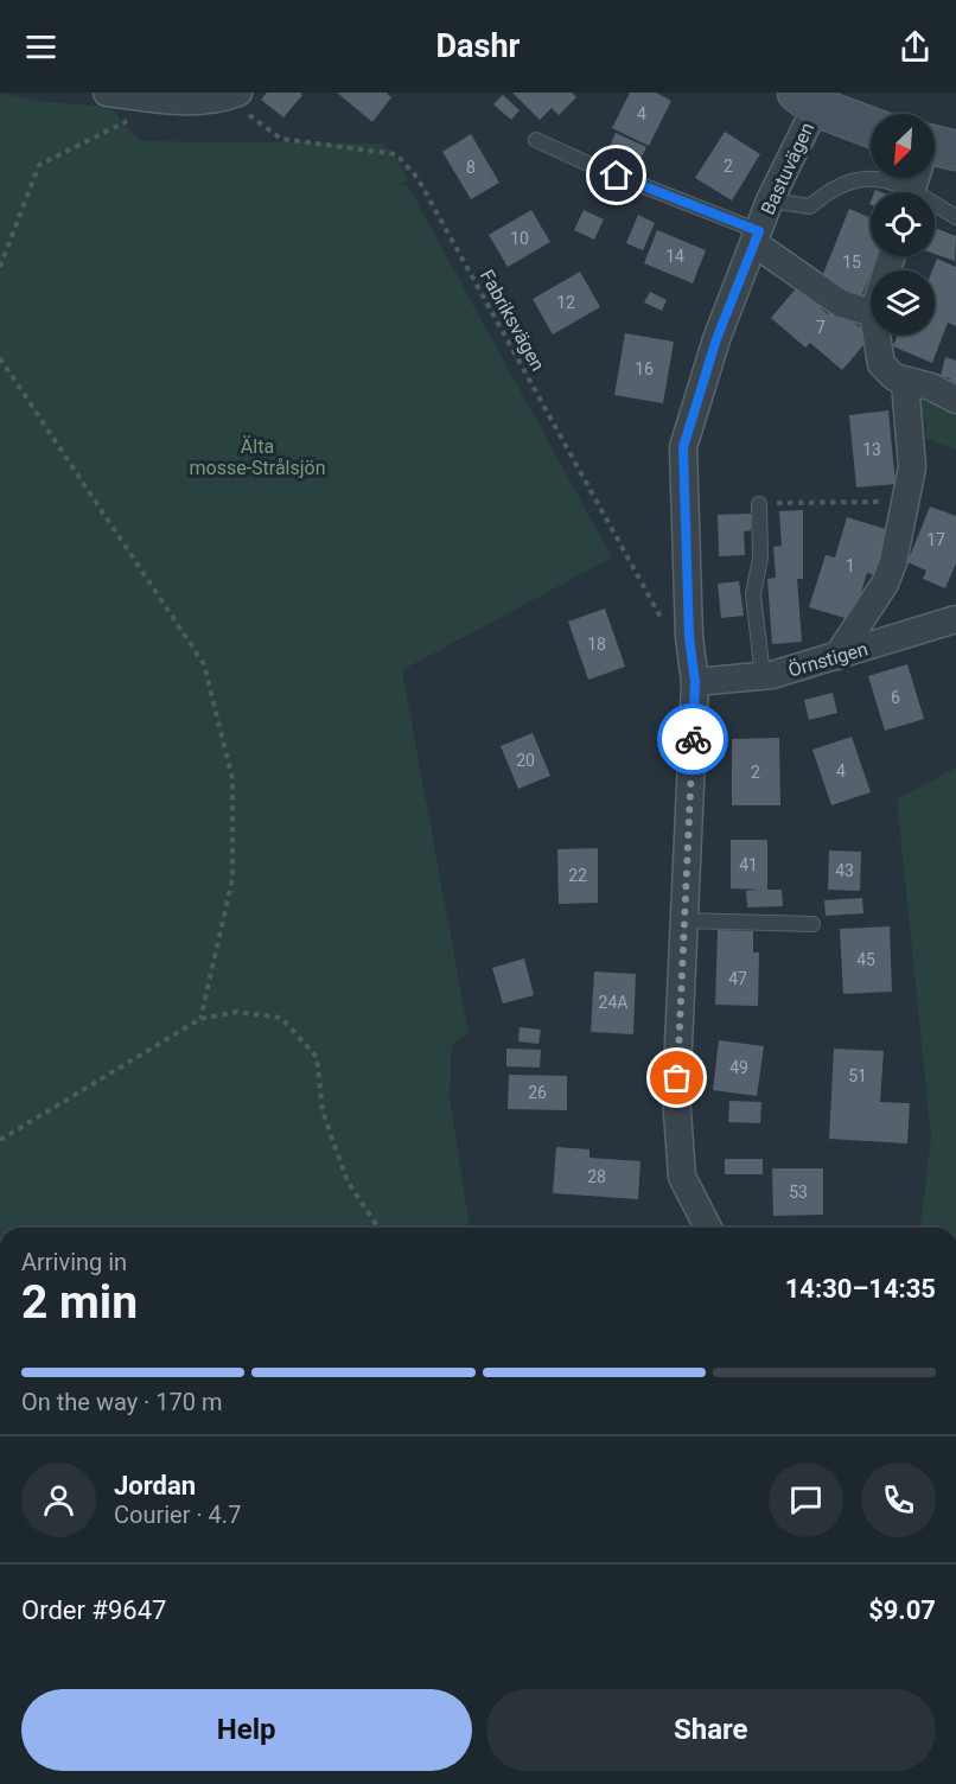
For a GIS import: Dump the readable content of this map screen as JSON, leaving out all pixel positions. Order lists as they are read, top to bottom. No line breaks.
{"streets":{"street":["Bastuvägen","Örnstigen"],"path":["Fabriksvägen"]},"crossings":[["Bastuvägen","Fabriksvägen"],["Bastuvägen","Örnstigen"],["Fabriksvägen","Örnstigen"]],"parks":["Älta mosse-Strålsjön"],"house_numbers":["4","2","8","10","14","15","12","7","16","13","17","1","18","6","20","4","2","41","43","22","45","47","24A","49","51","26","28","53"],"north":"bottom left","page":{"header":"Dashr","heading":["2 min","Arriving in","14:30–14:35"],"panel":["Jordan","Courier · 4.7","Order #9647","$9.07"],"bar":"On the way · 170 m","buttons":["Help","Share"]}}
